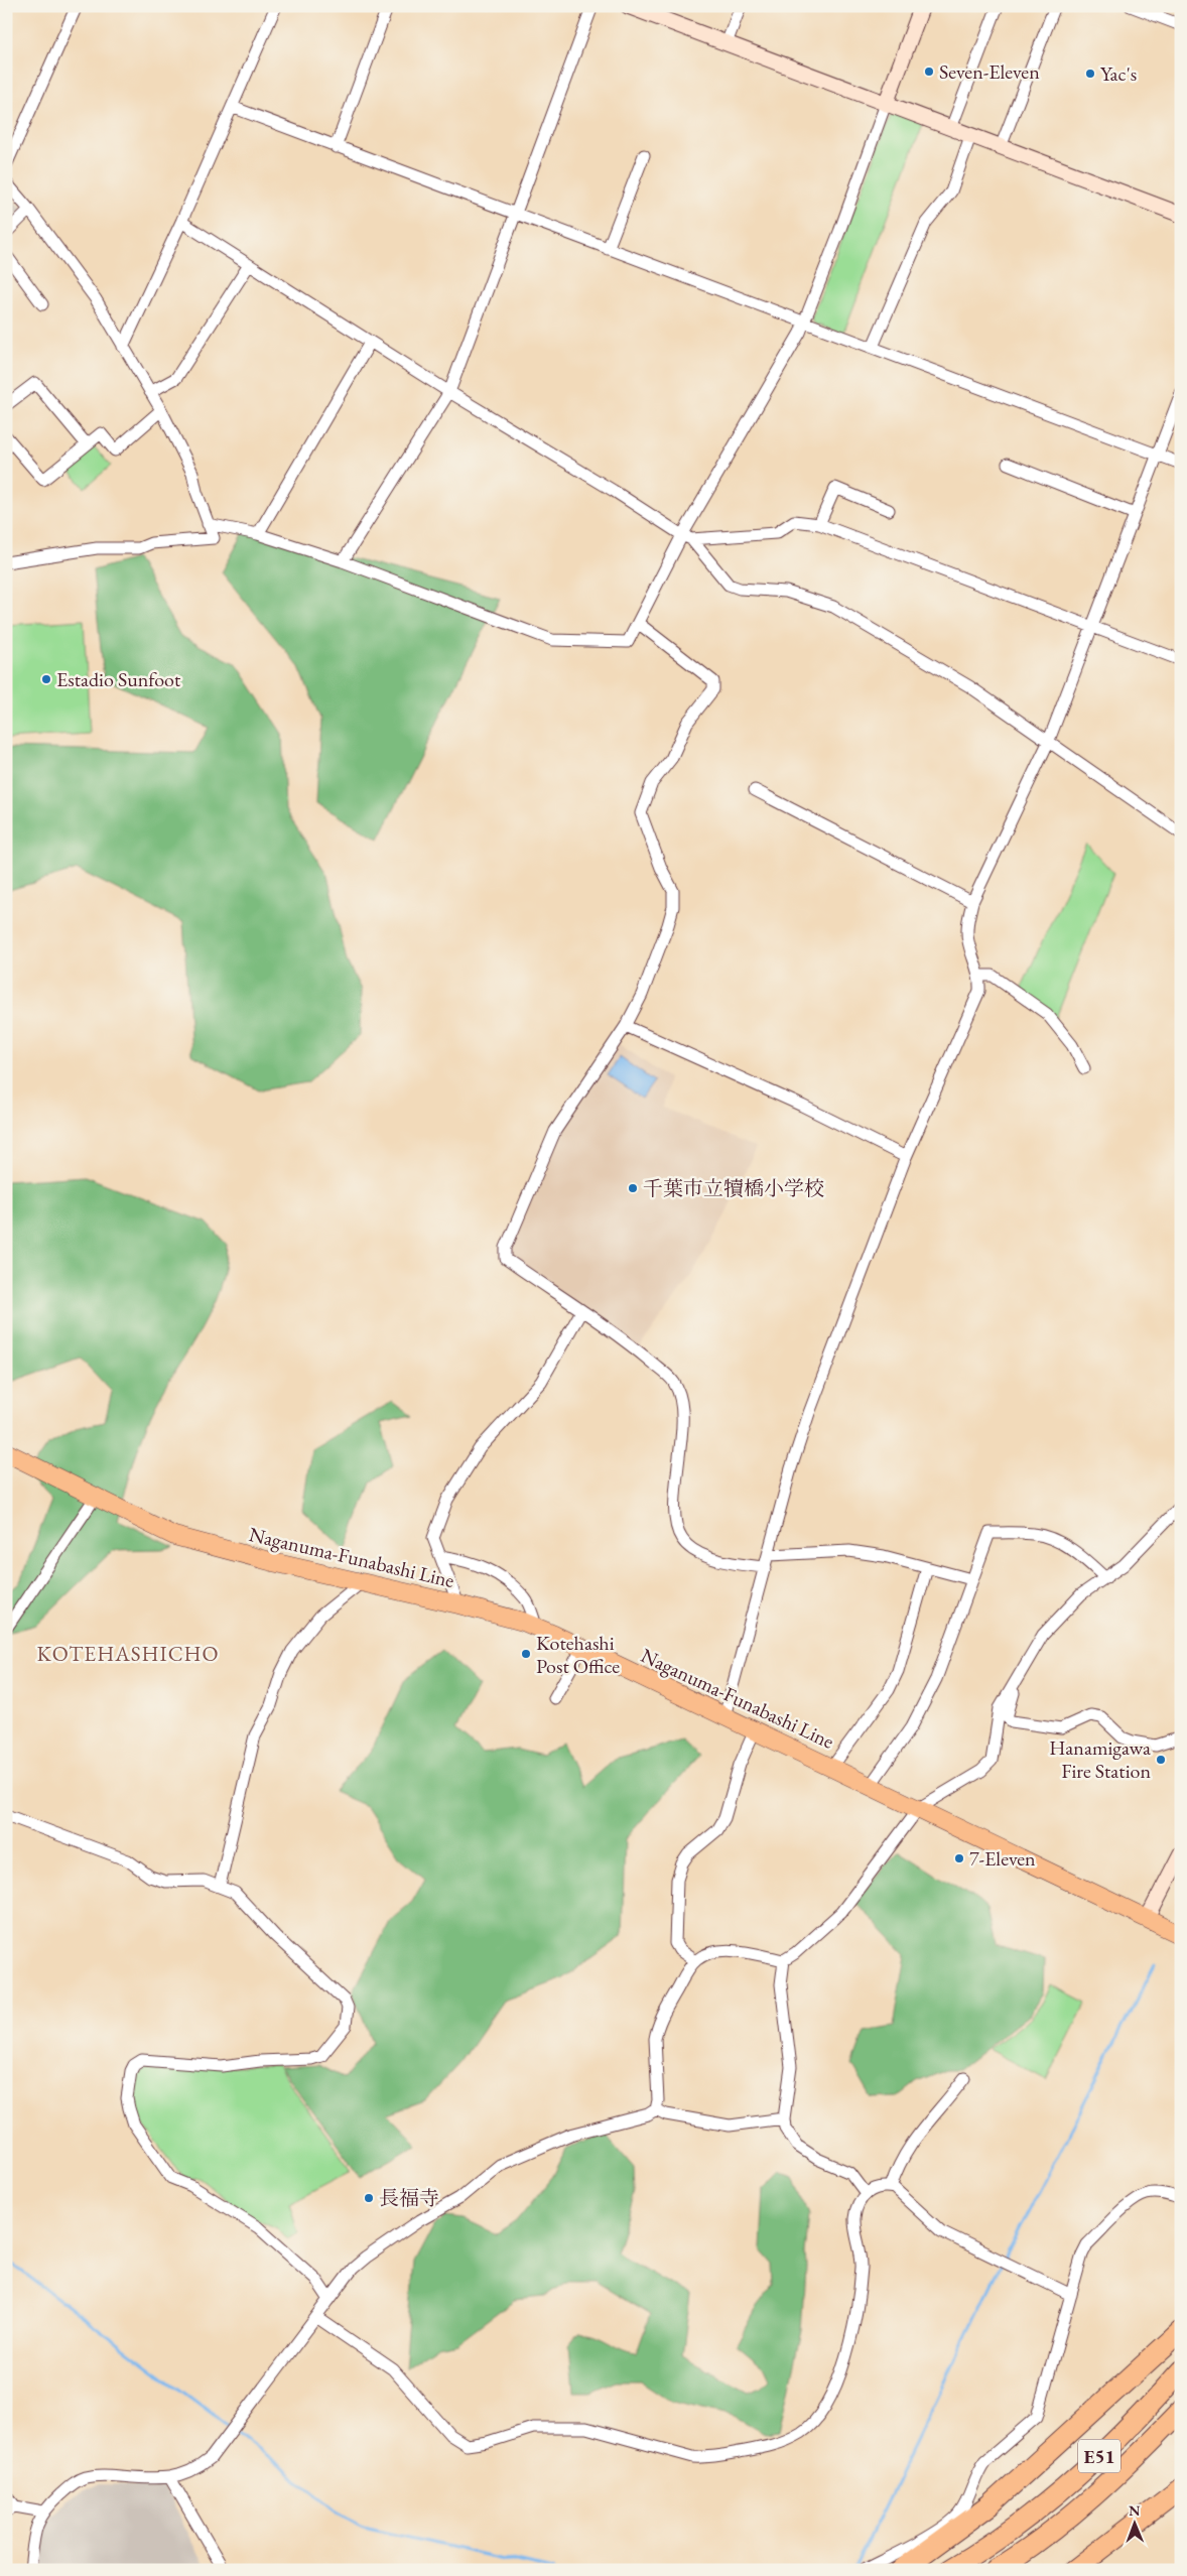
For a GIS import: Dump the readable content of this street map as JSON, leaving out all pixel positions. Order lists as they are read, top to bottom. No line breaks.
{"streets":{"highway":["E51"],"main road":["Naganuma-Funabashi Line"]},"districts":["KOTEHASHICHO"],"places":["Seven-Eleven","Yac's","Estadio Sunfoot","千葉市立犢橋小学校","Kotehashi Post Office","Hanamigawa Fire Station","7-Eleven","長福寺"],"north":"top"}
